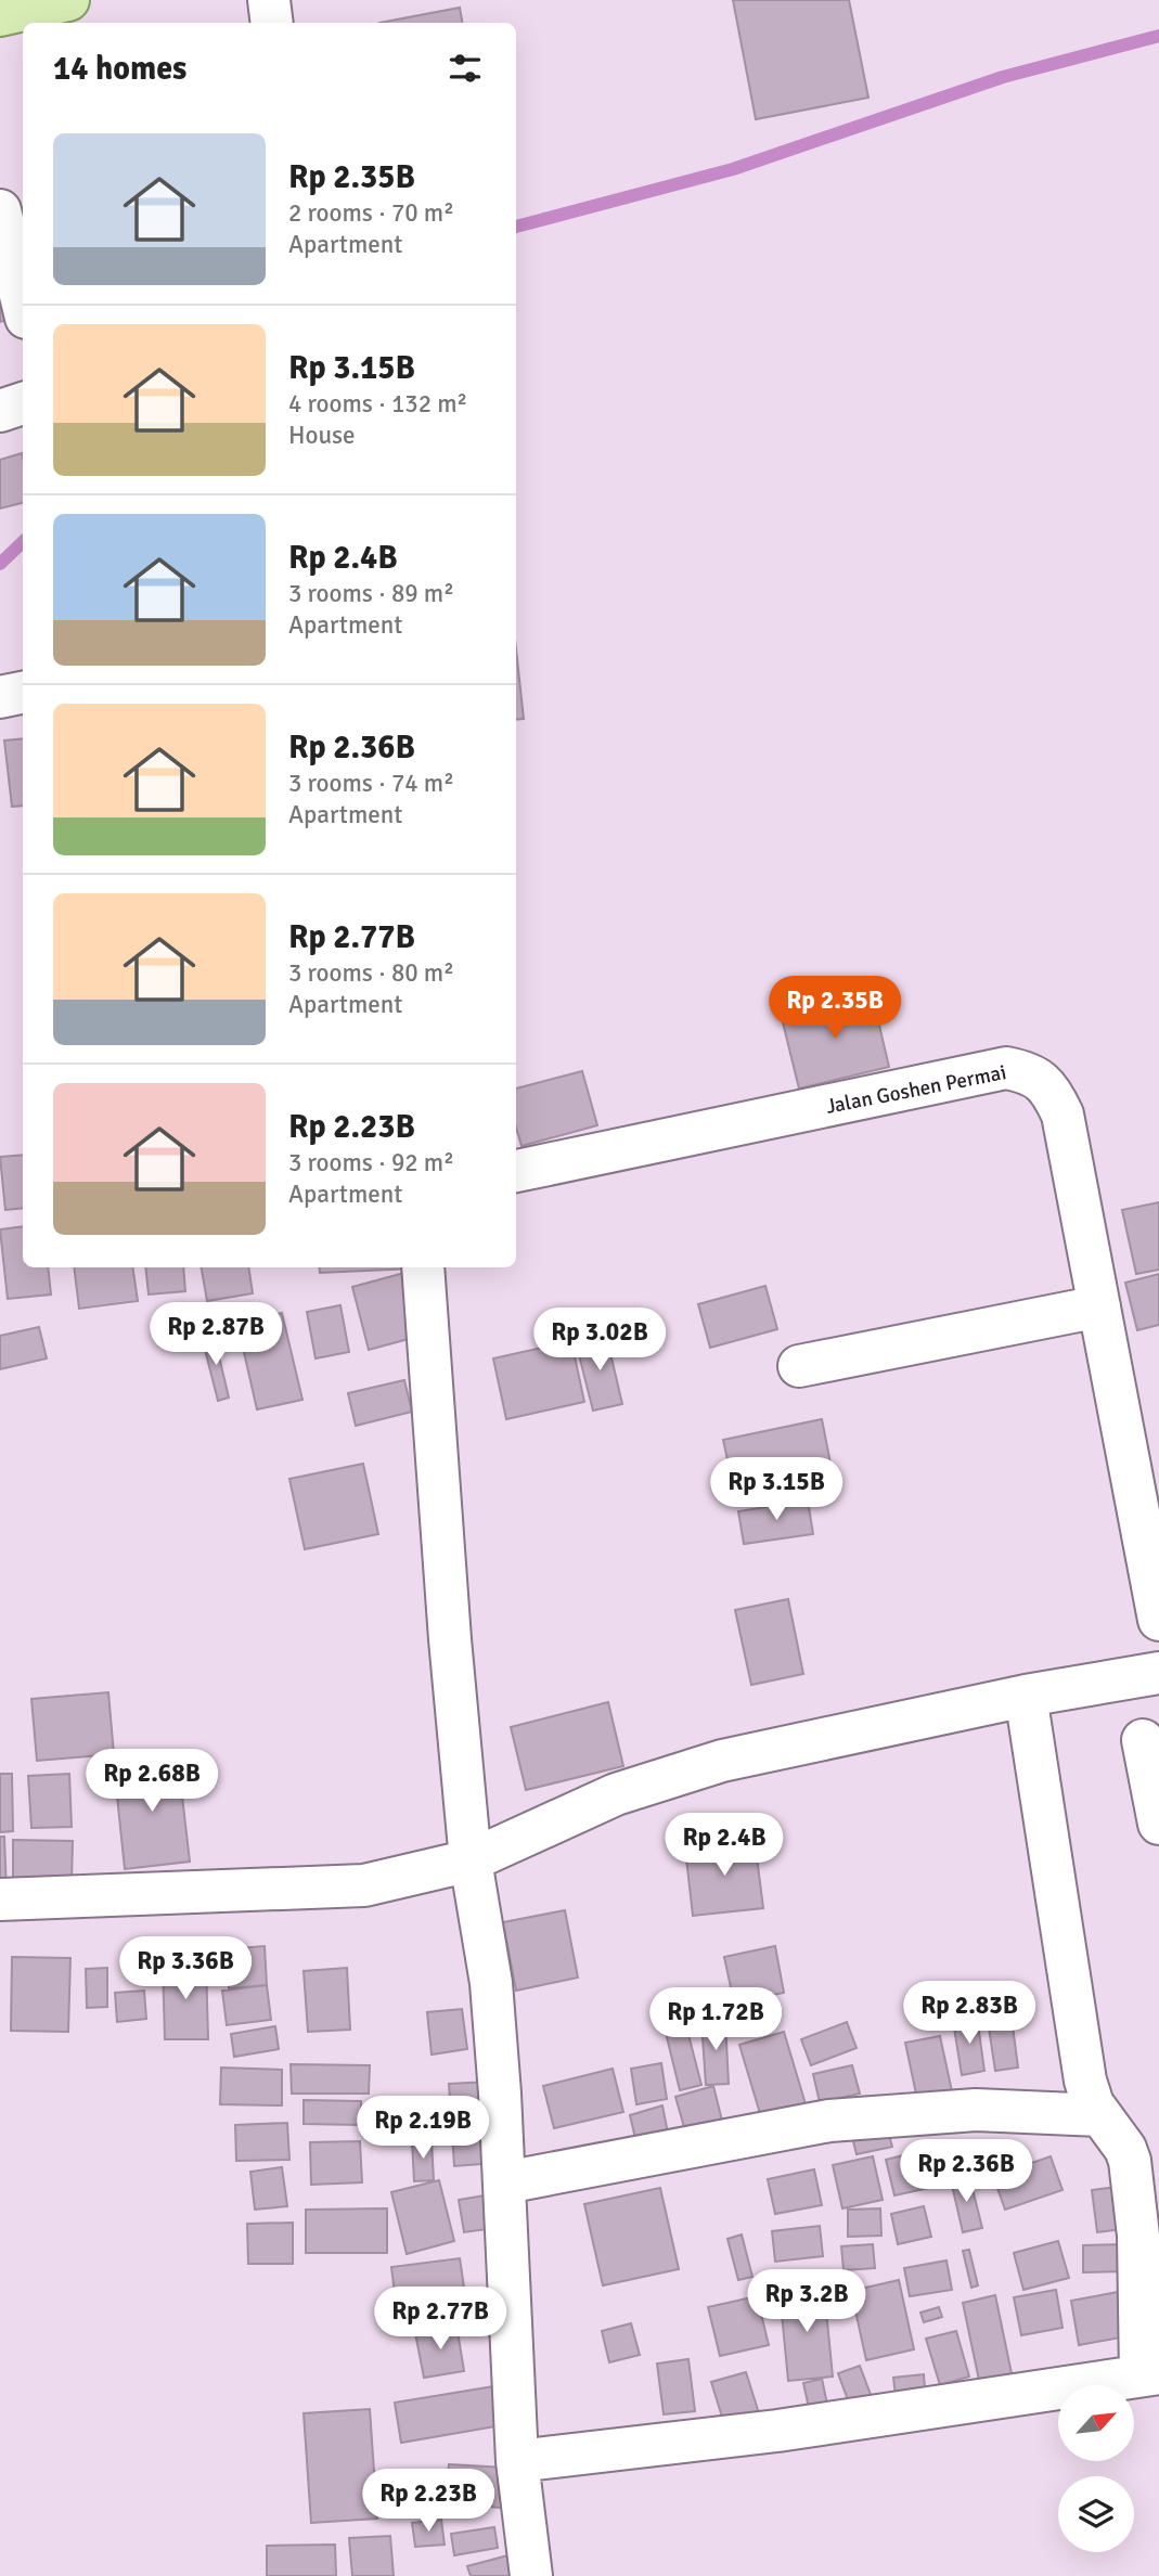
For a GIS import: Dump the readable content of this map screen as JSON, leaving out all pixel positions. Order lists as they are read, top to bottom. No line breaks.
{"streets":{"street":["Jalan Goshen Permai"]},"north":"top right","page":{"heading":"14 homes","list":[{"name":"Rp 2.35B","note":"2 rooms · 70 m² · Apartment"},{"name":"Rp 3.15B","note":"4 rooms · 132 m² · House"},{"name":"Rp 2.4B","note":"3 rooms · 89 m² · Apartment"},{"name":"Rp 2.36B","note":"3 rooms · 74 m² · Apartment"},{"name":"Rp 2.77B","note":"3 rooms · 80 m² · Apartment"},{"name":"Rp 2.23B","note":"3 rooms · 92 m² · Apartment"}],"price":["Rp 2.35B","Rp 2.87B","Rp 3.02B","Rp 3.15B","Rp 2.68B","Rp 2.4B","Rp 3.36B","Rp 2.83B","Rp 1.72B","Rp 2.19B","Rp 2.36B","Rp 3.2B","Rp 2.77B","Rp 2.23B"]}}
